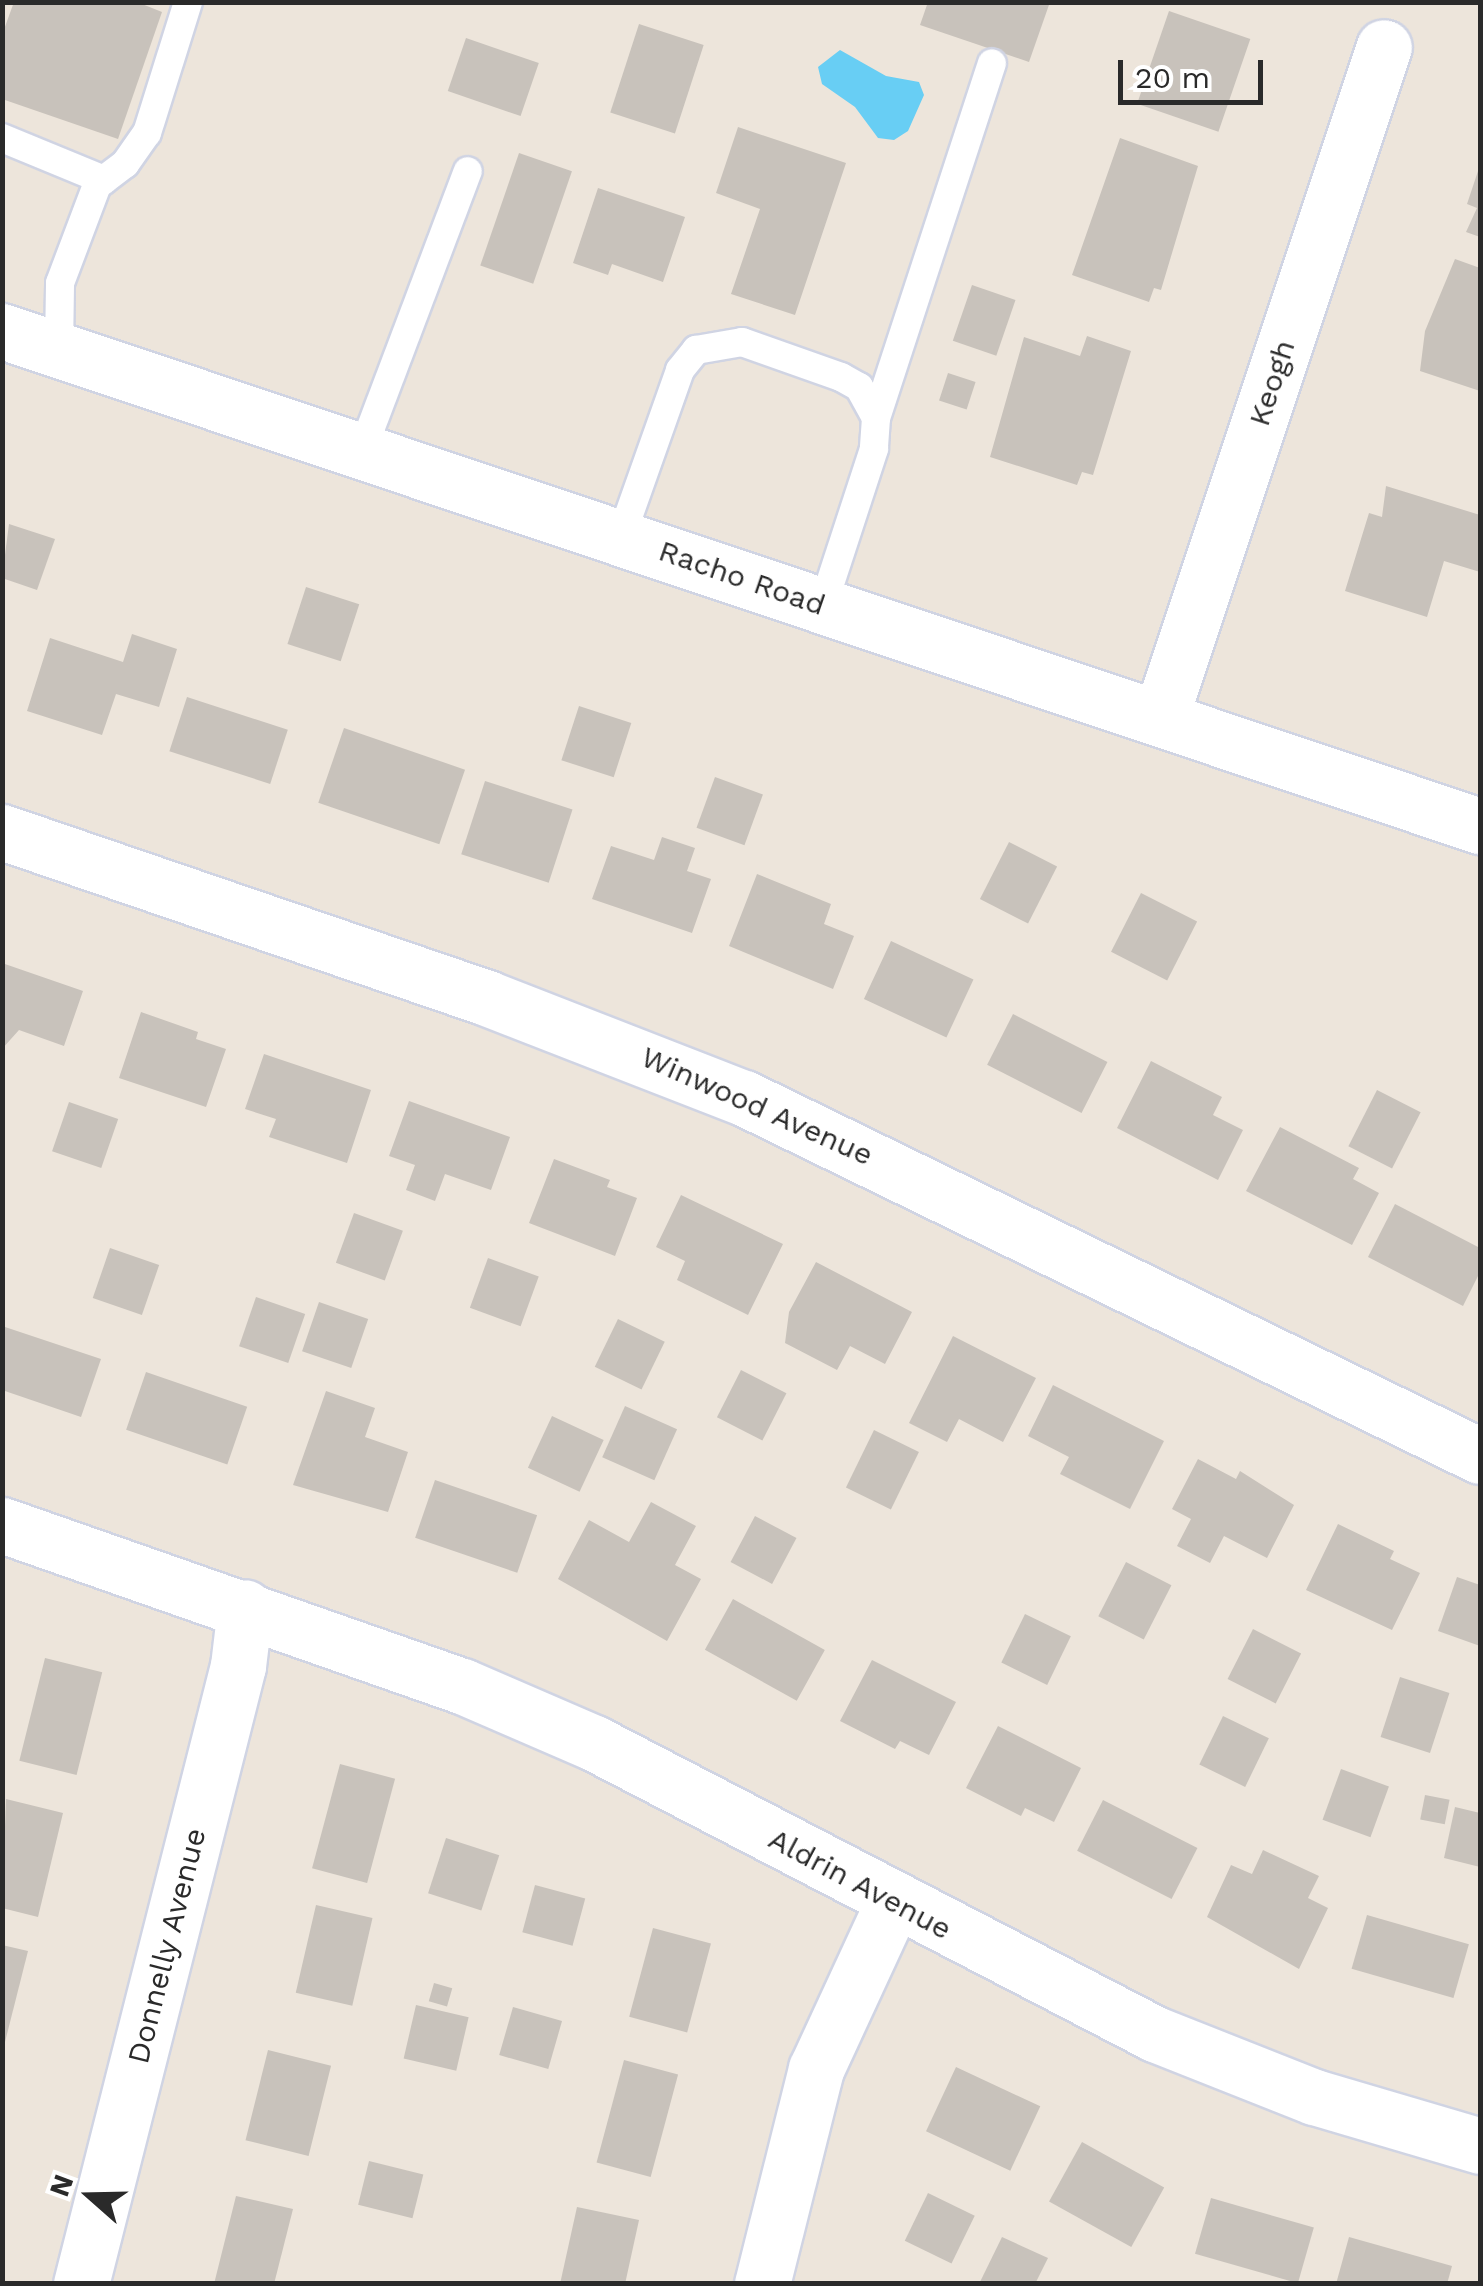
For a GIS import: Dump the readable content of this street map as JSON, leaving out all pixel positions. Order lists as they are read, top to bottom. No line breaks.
{"streets":{"street":["Keogh","Racho Road","Winwood Avenue","Aldrin Avenue","Donnelly Avenue"]},"crossings":[["Keogh","Racho Road"],["Aldrin Avenue","Donnelly Avenue"]],"scale_bar":"20 m","north":"left"}
